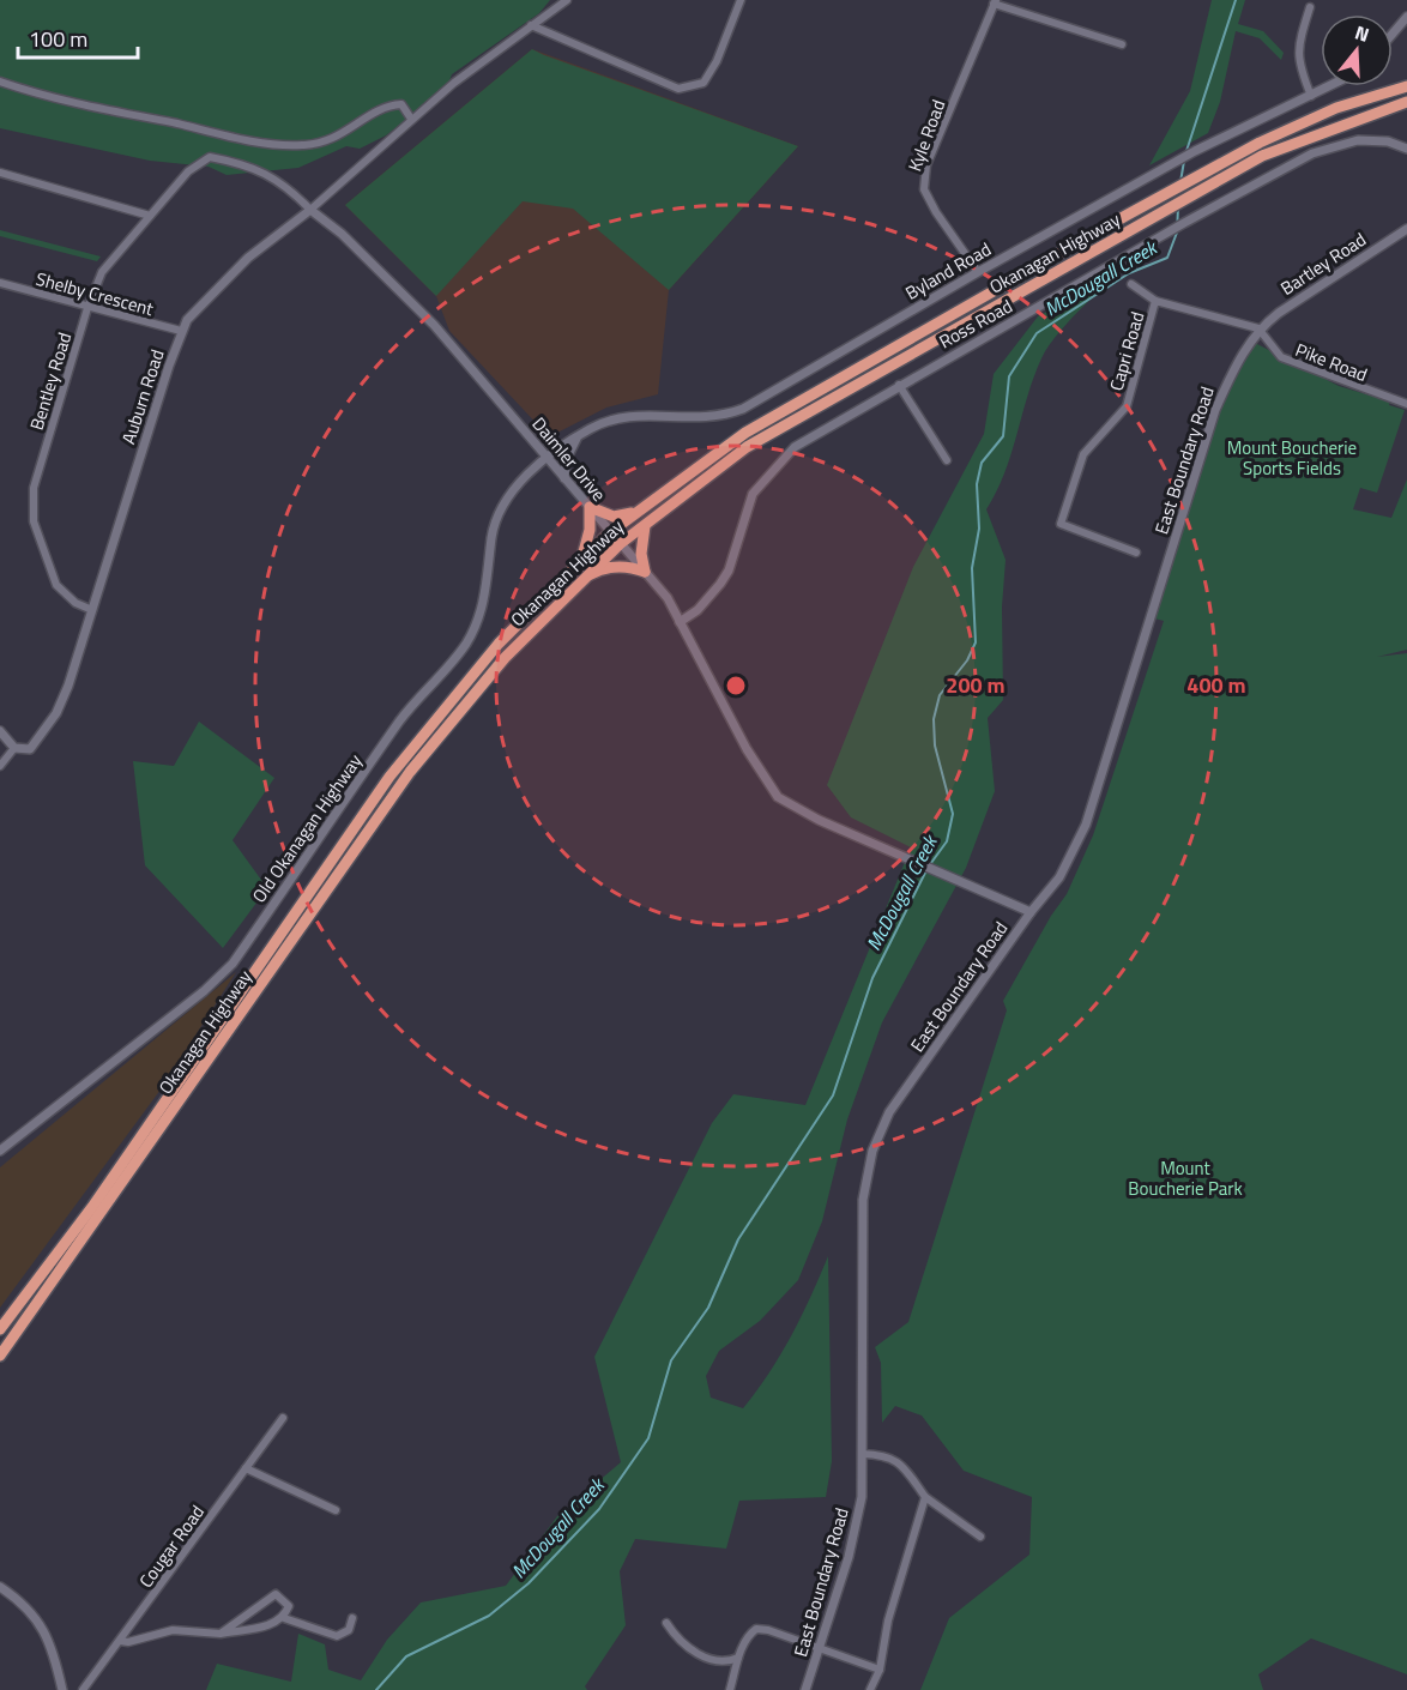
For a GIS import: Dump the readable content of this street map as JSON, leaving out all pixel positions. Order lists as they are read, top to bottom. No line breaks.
{"streets":{"highway":["Okanagan Highway"],"street":["Kyle Road","Bartley Road","Byland Road","Shelby Crescent","Ross Road","Capri Road","Pike Road","Bentley Road","Auburn Road","Daimler Drive","East Boundary Road","Old Okanagan Highway","Cougar Road"]},"crossings":[["Kyle Road","Byland Road"],["Okanagan Highway","Daimler Drive"],["Bartley Road","Capri Road"],["Bartley Road","Pike Road"],["Bartley Road","East Boundary Road"],["Byland Road","Daimler Drive"],["Byland Road","Old Okanagan Highway"],["Shelby Crescent","Bentley Road"],["Shelby Crescent","Auburn Road"],["Ross Road","Daimler Drive"],["Capri Road","Pike Road"],["Capri Road","East Boundary Road"],["Pike Road","East Boundary Road"],["Bentley Road","Auburn Road"],["Bentley Road","Daimler Drive"],["Auburn Road","Daimler Drive"],["Daimler Drive","East Boundary Road"],["Daimler Drive","Old Okanagan Highway"]],"water":["McDougall Creek"],"parks":["Mount Boucherie Sports Fields","Mount Boucherie Park"],"scale_bar":"100 m","north":"top","rings":["200 m","400 m"]}
